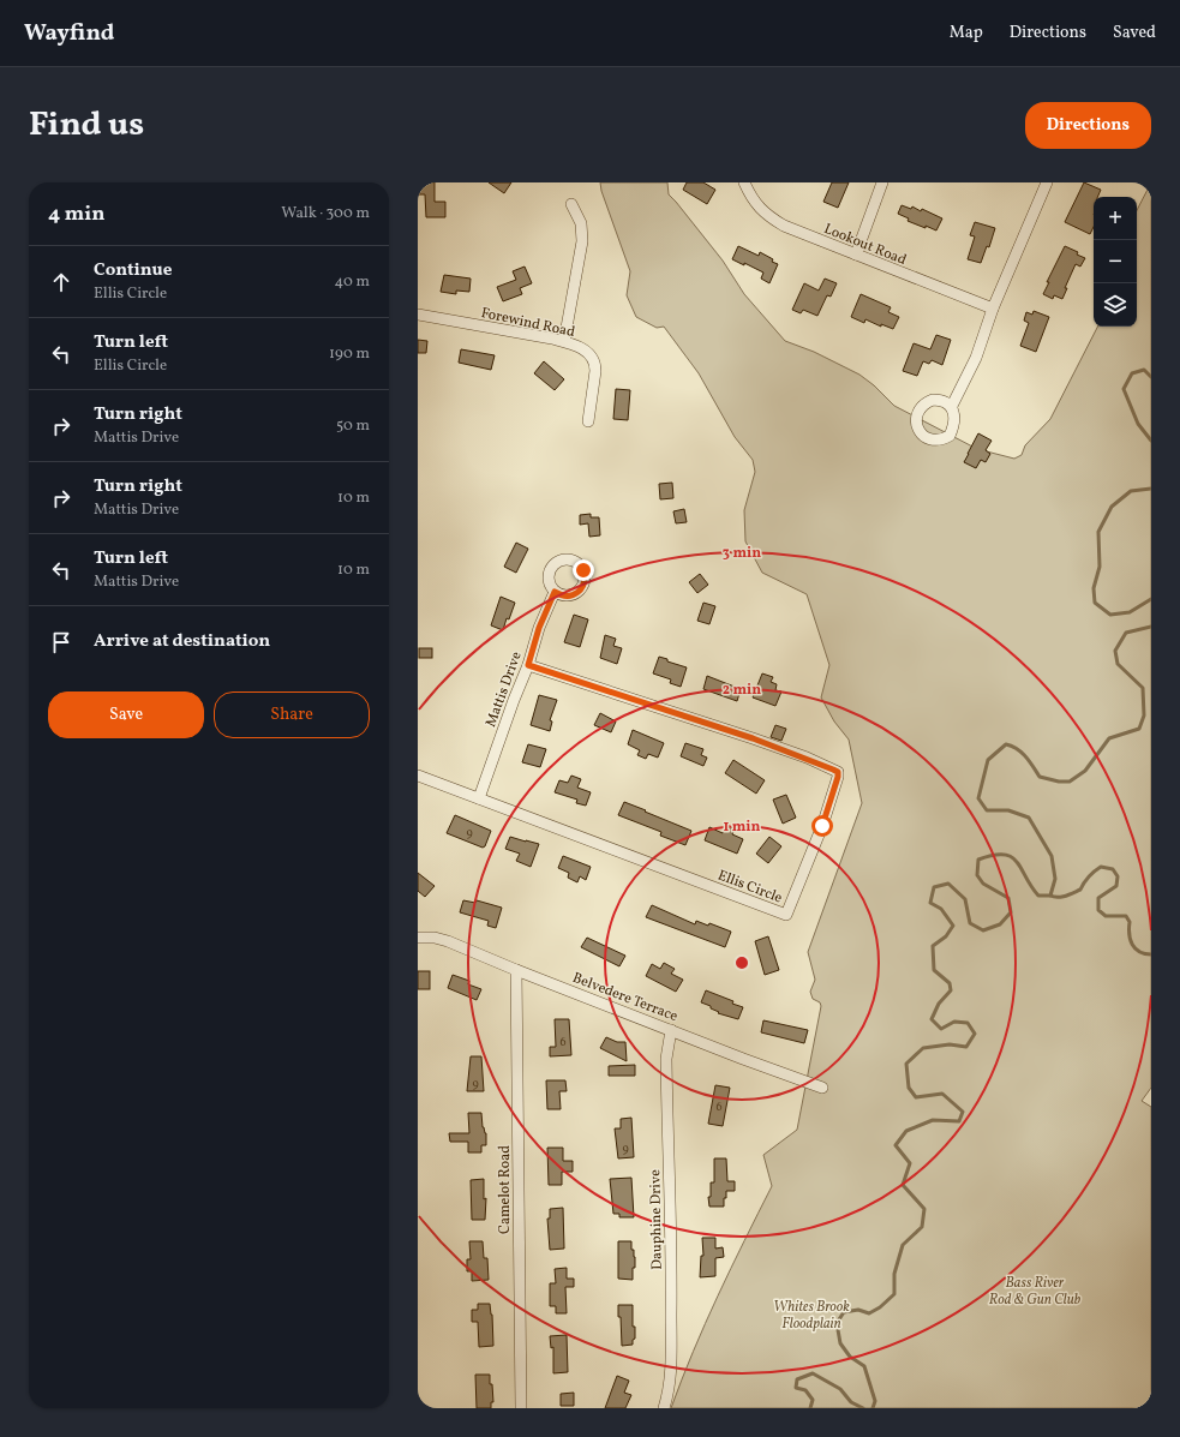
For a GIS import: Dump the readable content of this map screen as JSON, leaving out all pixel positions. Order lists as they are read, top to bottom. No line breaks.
{"streets":{"street":["Lookout Road","Forewind Road","Mattis Drive","Ellis Circle","Belvedere Terrace","Camelot Road","Dauphine Drive"]},"crossings":[["Mattis Drive","Ellis Circle"],["Belvedere Terrace","Camelot Road"],["Belvedere Terrace","Dauphine Drive"]],"parks":["Bass River Rod & Gun Club","Whites Brook Floodplain"],"house_numbers":["9","6","9","6","9"],"page":{"header":"Wayfind","nav":["Map","Directions","Saved"],"title":"Find us","buttons":["Directions",["Save","Share"]],"heading":["4 min","Walk · 300 m"],"map_buttons":["+","−"],"list":[["Continue","Ellis Circle","40 m"],["Turn left","Ellis Circle","190 m"],["Turn right","Mattis Drive","50 m"],["Turn right","Mattis Drive","10 m"],["Turn left","Mattis Drive","10 m"],"Arrive at destination"]},"rings":["3 min","2 min","1 min"]}
